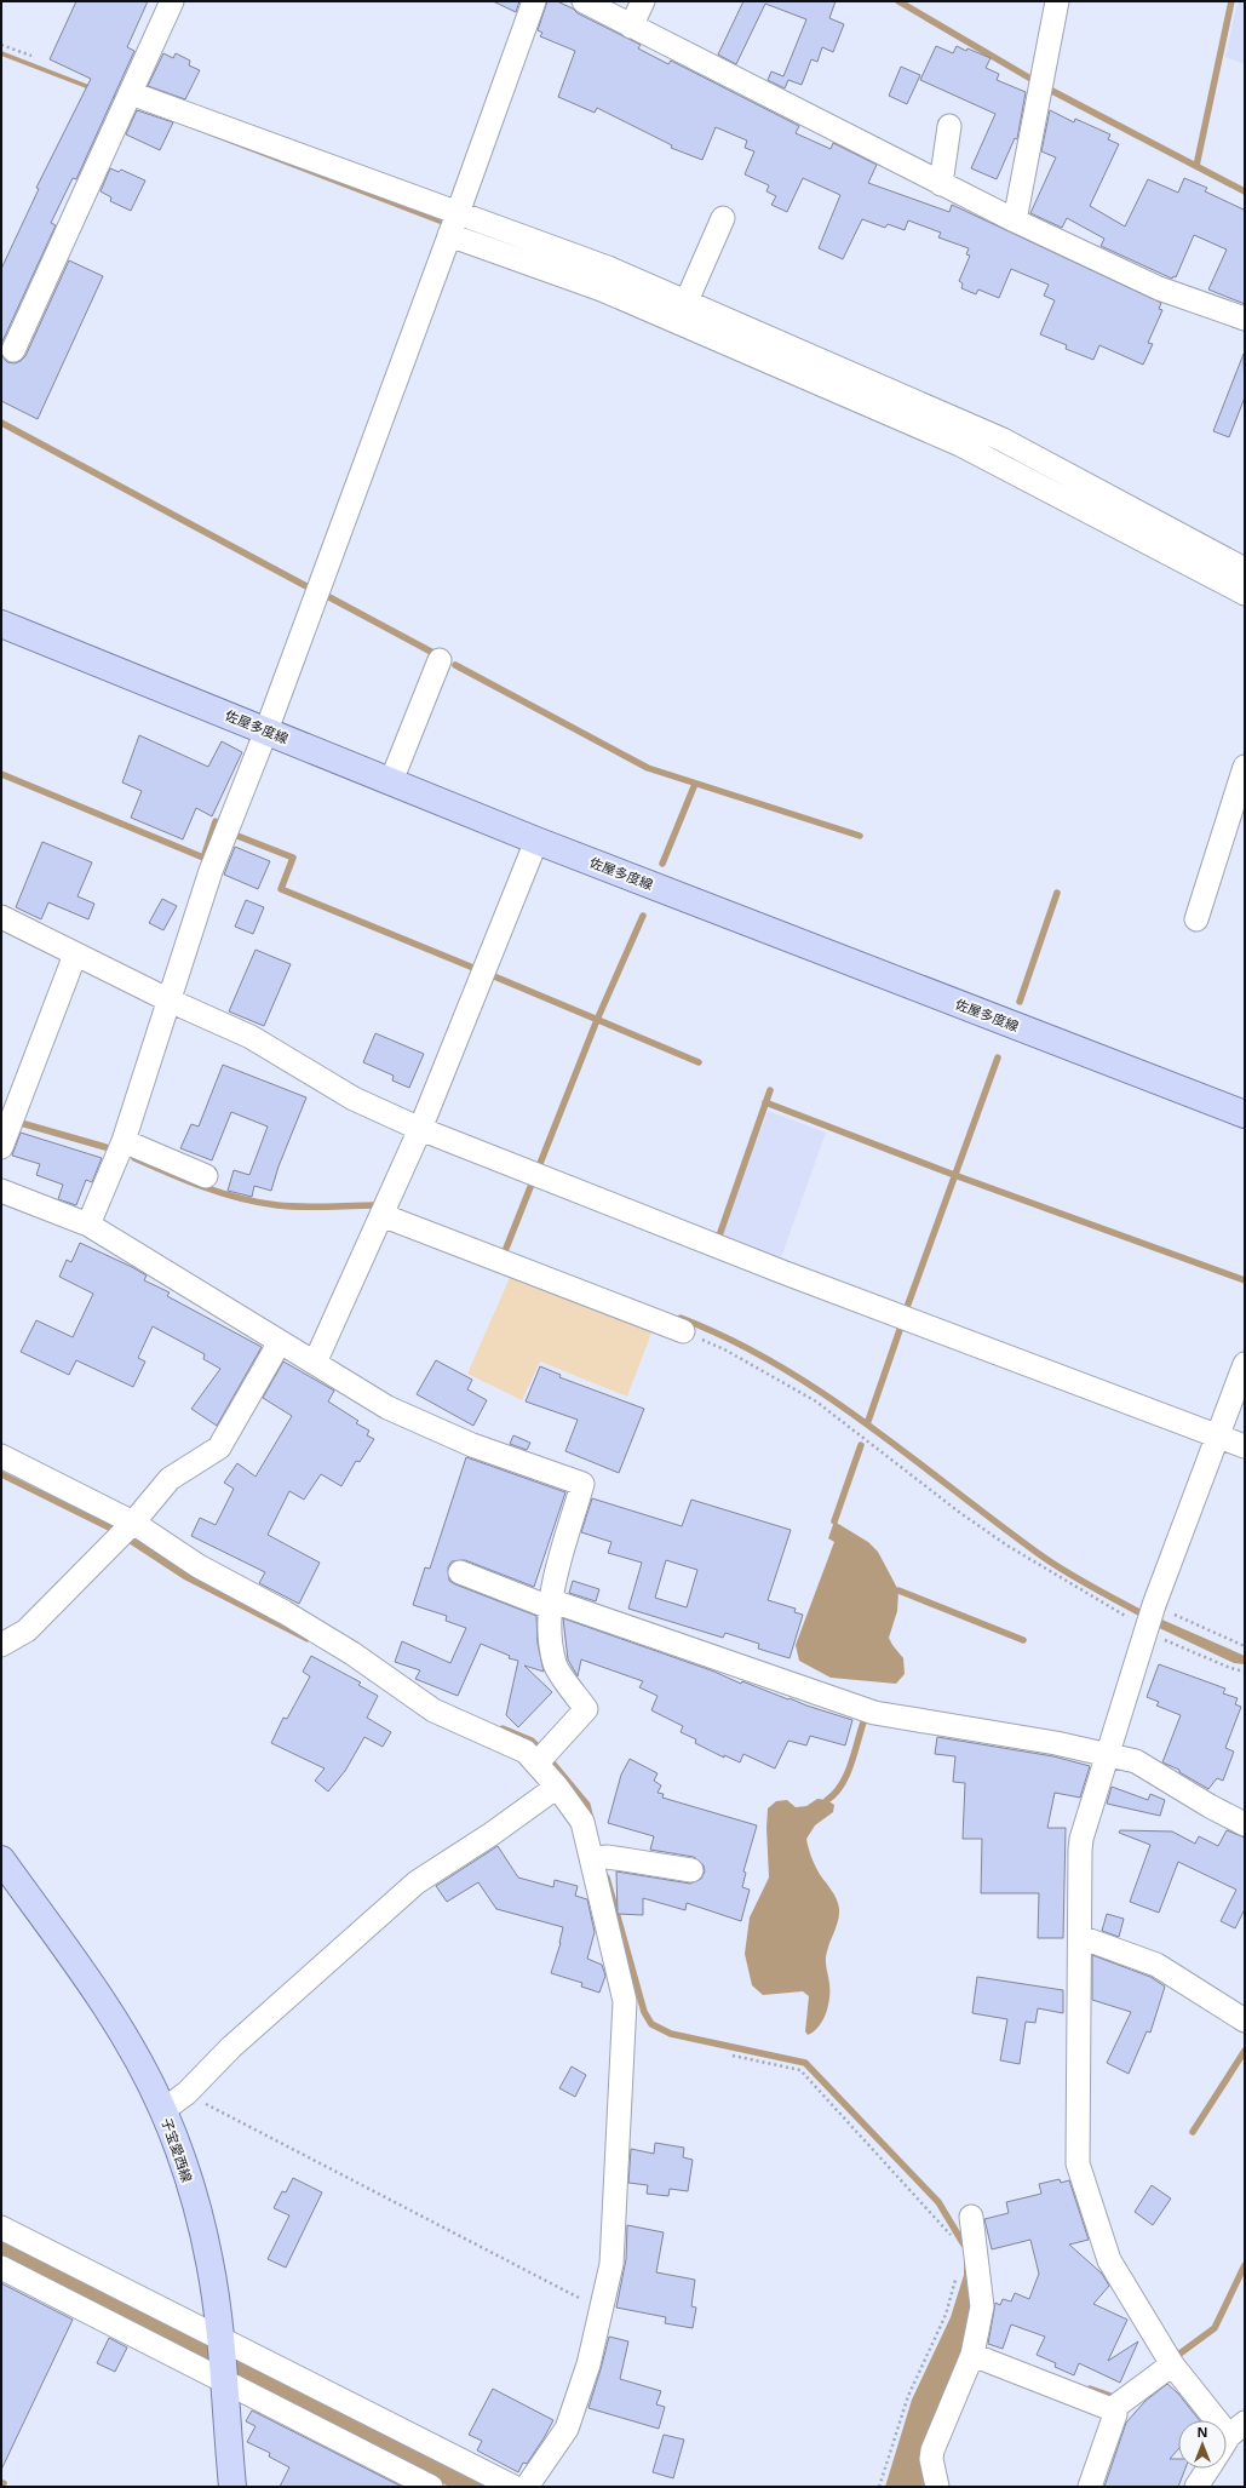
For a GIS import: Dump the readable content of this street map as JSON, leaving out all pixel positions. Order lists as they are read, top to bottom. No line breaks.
{"streets":{"main road":["佐屋多度線","子宝愛西線"]},"north":"top"}
